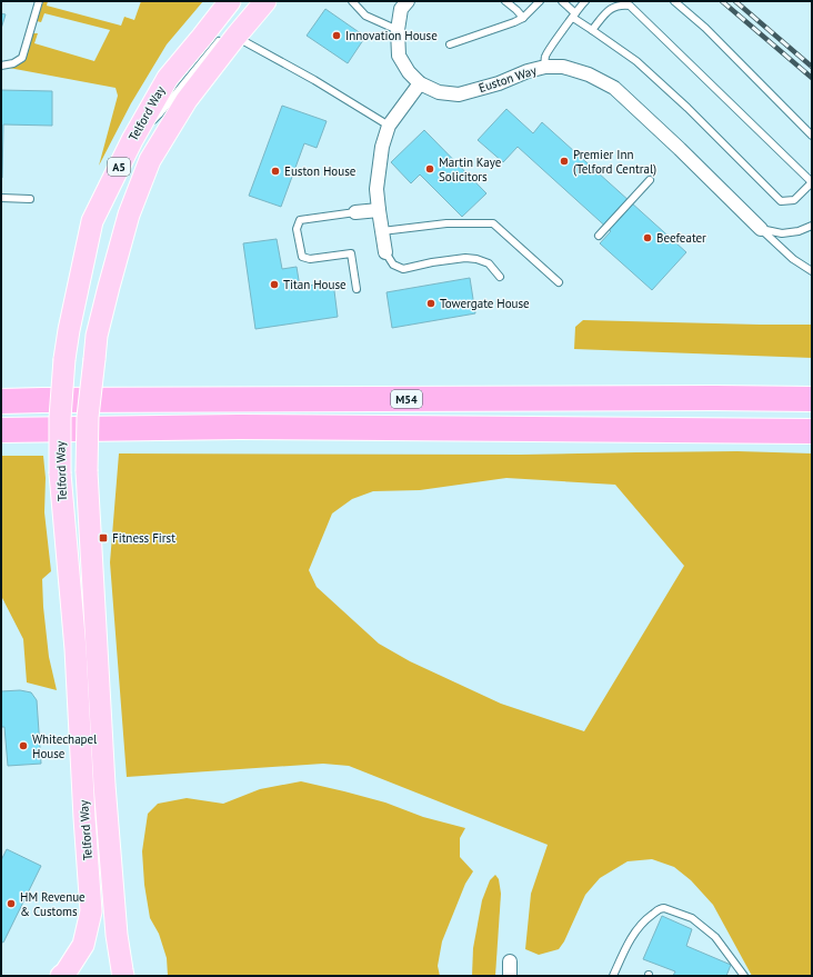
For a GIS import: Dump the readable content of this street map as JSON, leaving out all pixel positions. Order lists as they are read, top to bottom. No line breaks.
{"streets":{"highway":["M54"],"main road":["Telford Way","A5"],"street":["Euston Way"]},"places":{"other":["Innovation House","Premier Inn (Telford Central)","Martin Kaye Solicitors","Euston House","Beefeater","Titan House","Towergate House","Whitechapel House","HM Revenue & Customs"],"transit":["Fitness First"]}}
